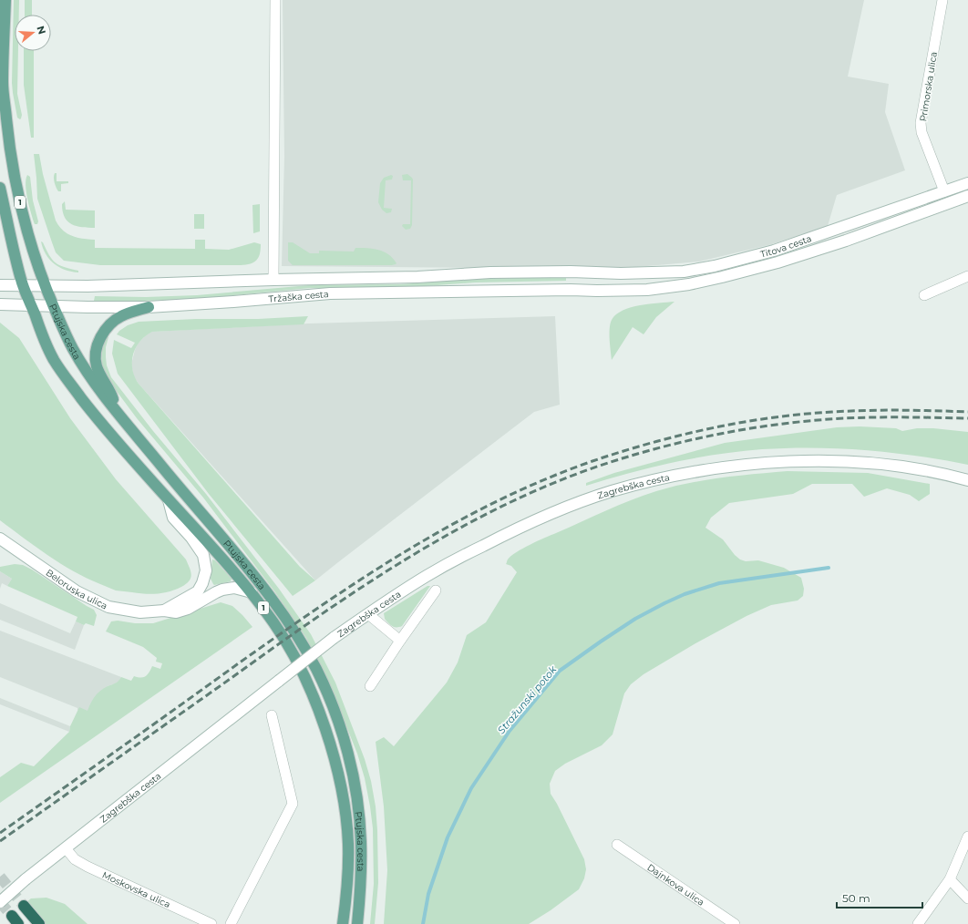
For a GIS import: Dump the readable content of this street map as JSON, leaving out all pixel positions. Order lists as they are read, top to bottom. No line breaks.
{"streets":{"main road":["1","Titova cesta","Tržaška cesta","Ptujska cesta","Zagrebška cesta","Beloruska ulica"],"street":["Primorska ulica","Dajnkova ulica","Moskovska ulica"]},"crossings":[["Primorska ulica","Titova cesta"],["1","Tržaška cesta"],["1","Ptujska cesta"],["Titova cesta","Tržaška cesta"],["Tržaška cesta","Ptujska cesta"],["Ptujska cesta","Beloruska ulica"],["Zagrebška cesta","Moskovska ulica"]],"water":["Stražunski potok"],"scale_bar":"50 m","north":"right"}
